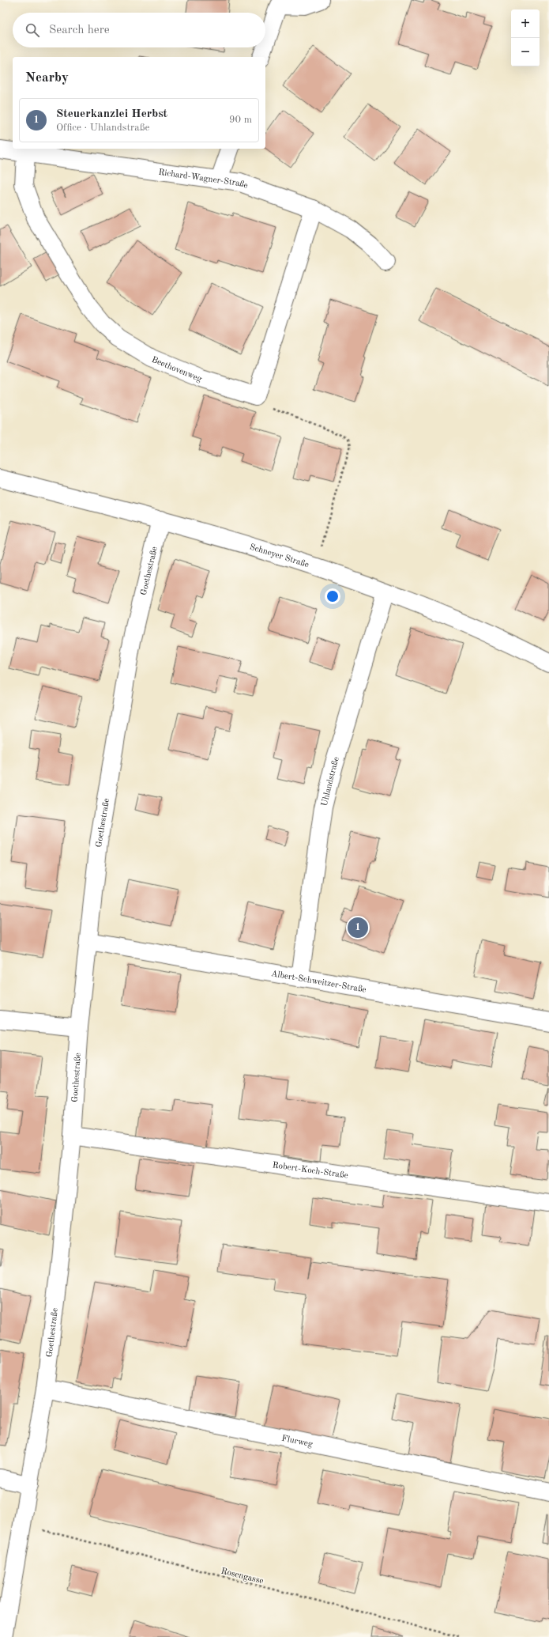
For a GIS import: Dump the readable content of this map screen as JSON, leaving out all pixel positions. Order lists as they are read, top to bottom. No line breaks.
{"streets":{"street":["Richard-Wagner-Straße","Beethovenweg","Schneyer Straße","Goethestraße","Uhlandstraße","Albert-Schweitzer-Straße","Robert-Koch-Straße","Flurweg"],"path":["Rosengasse"]},"crossings":[["Richard-Wagner-Straße","Beethovenweg"],["Schneyer Straße","Goethestraße"],["Schneyer Straße","Uhlandstraße"],["Goethestraße","Albert-Schweitzer-Straße"],["Goethestraße","Robert-Koch-Straße"],["Goethestraße","Flurweg"],["Goethestraße","Rosengasse"],["Uhlandstraße","Albert-Schweitzer-Straße"]],"page":{"map_buttons":["+","−"],"search":"Search here","heading":"Nearby","list":[{"mark":"1","name":"Steuerkanzlei Herbst","note":"Office · Uhlandstraße","value":"90 m"}],"pins":"1"}}
